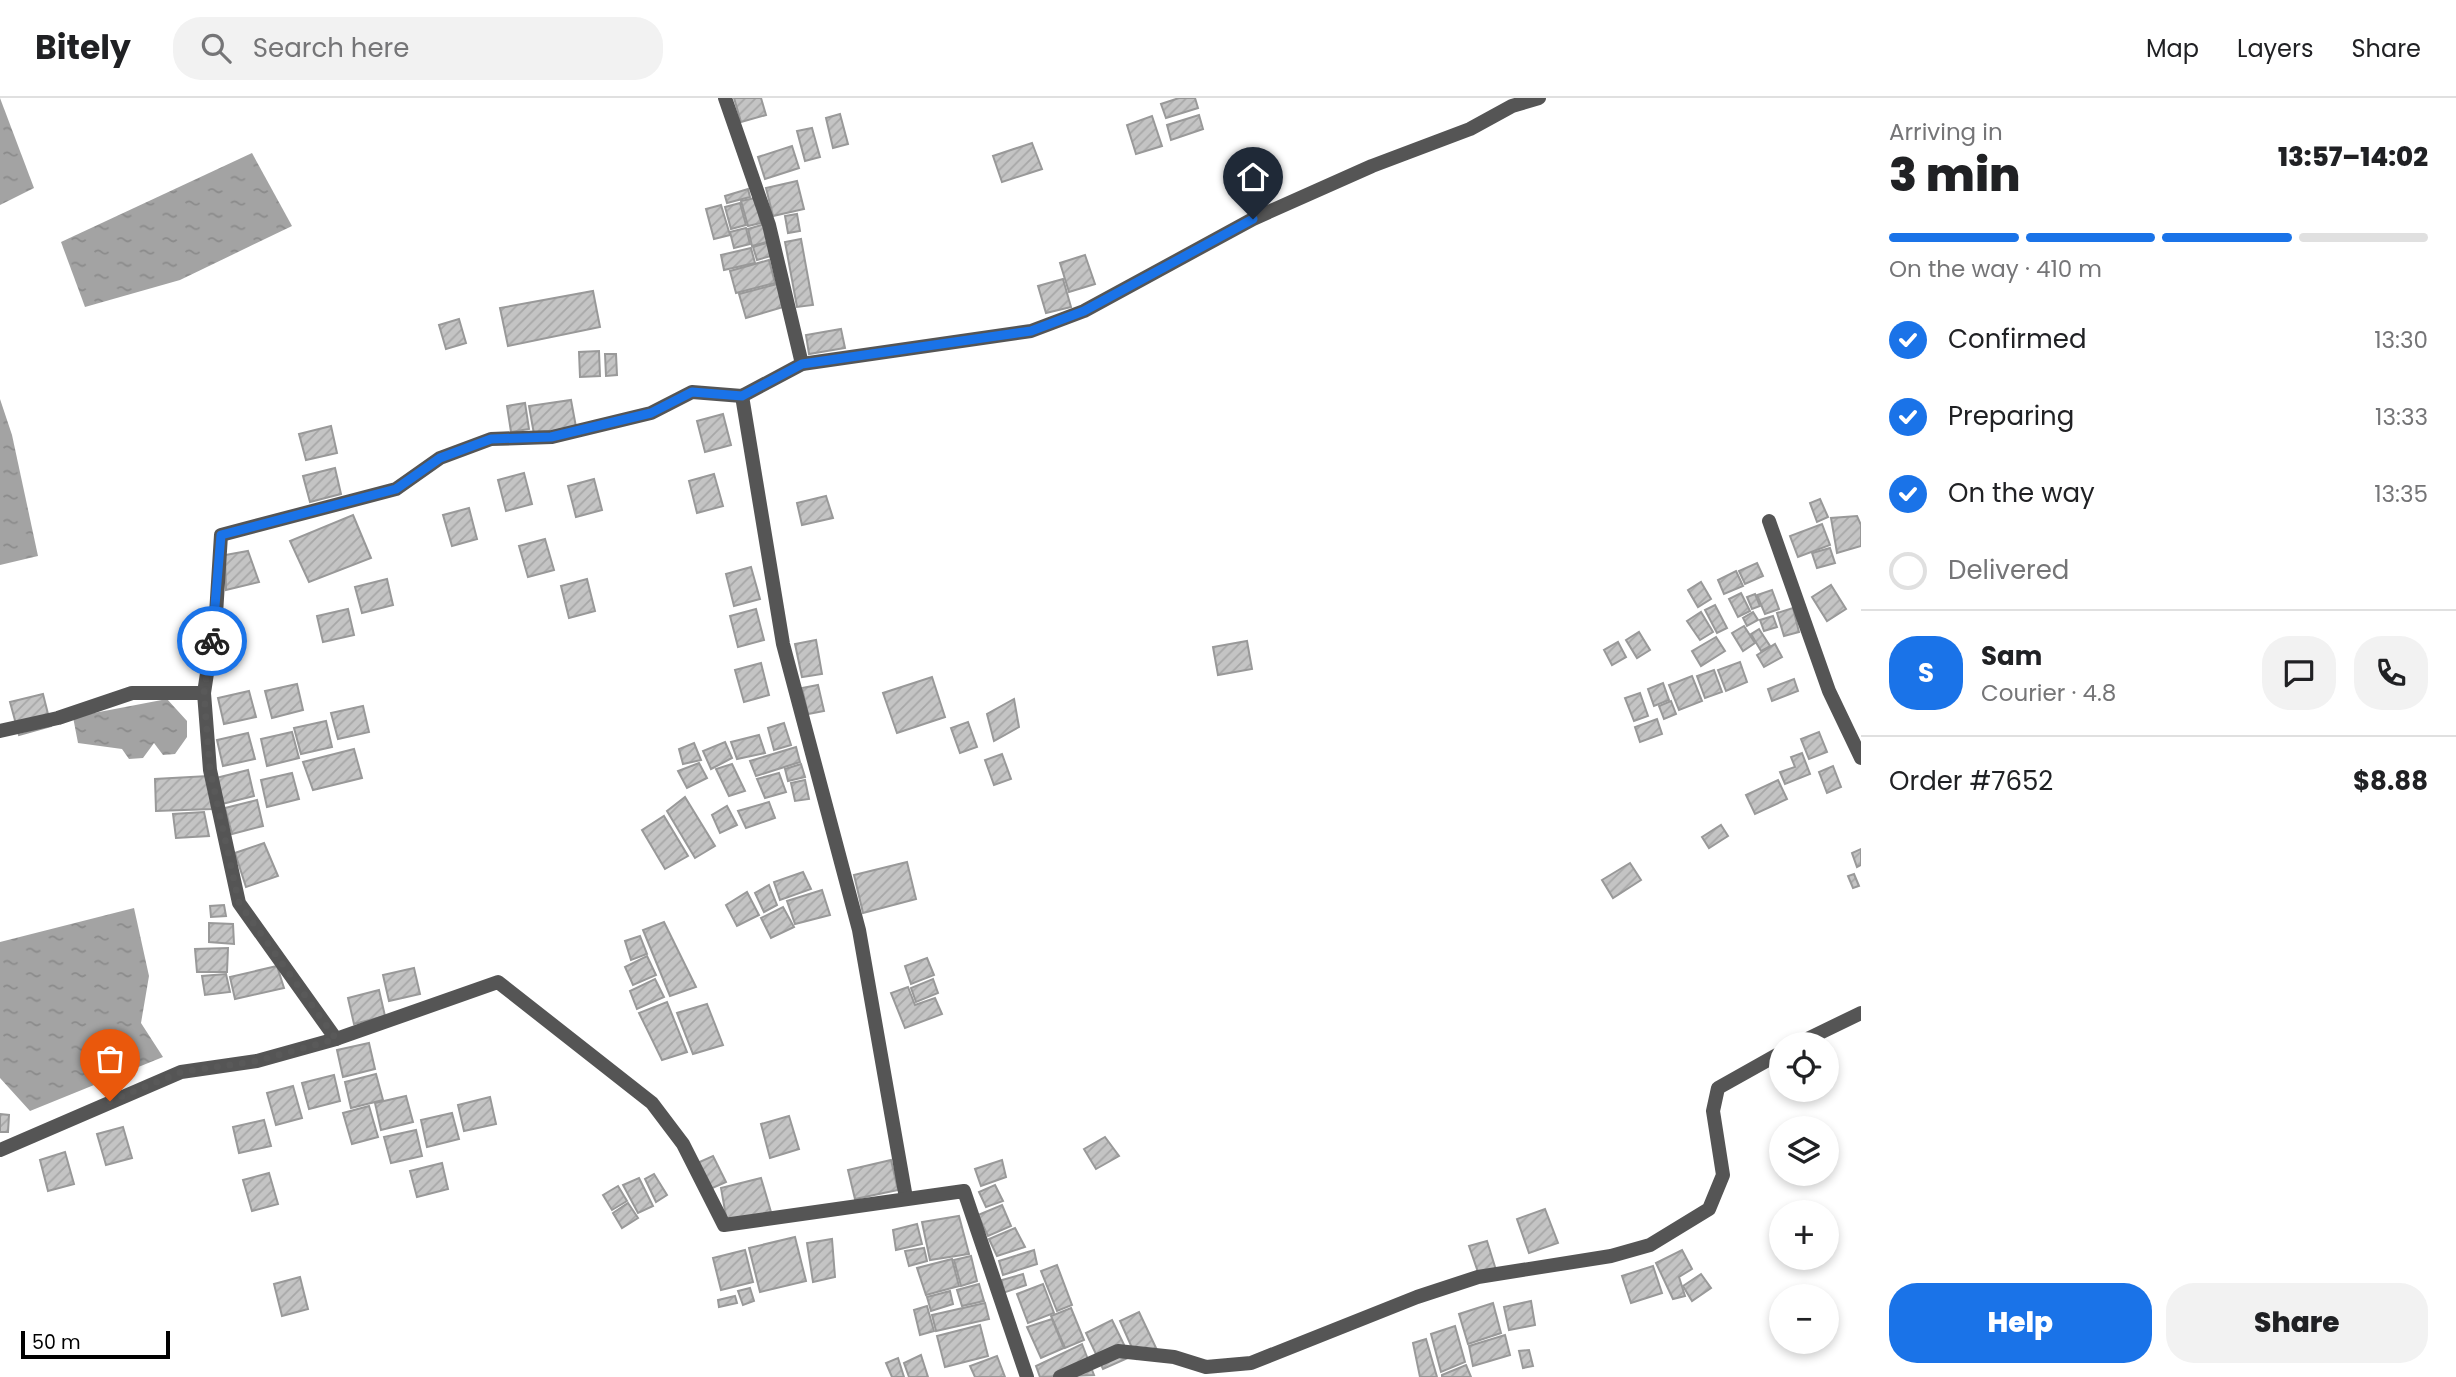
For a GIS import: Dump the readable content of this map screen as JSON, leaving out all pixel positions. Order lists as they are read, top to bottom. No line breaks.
{"scale_bar":"50 m","page":{"header":"Bitely","search":"Search here","nav":["Map","Layers","Share"],"heading":["3 min","Arriving in","13:57–14:02"],"panel":["Sam","Courier · 4.8","Order #7652","$8.88"],"bar":"On the way · 410 m","list":[["Confirmed","13:30"],["Preparing","13:33"],["On the way","13:35"],"Delivered"],"round":"S","map_buttons":["+","−"],"buttons":["Help","Share"],"scale":"50 m"}}
